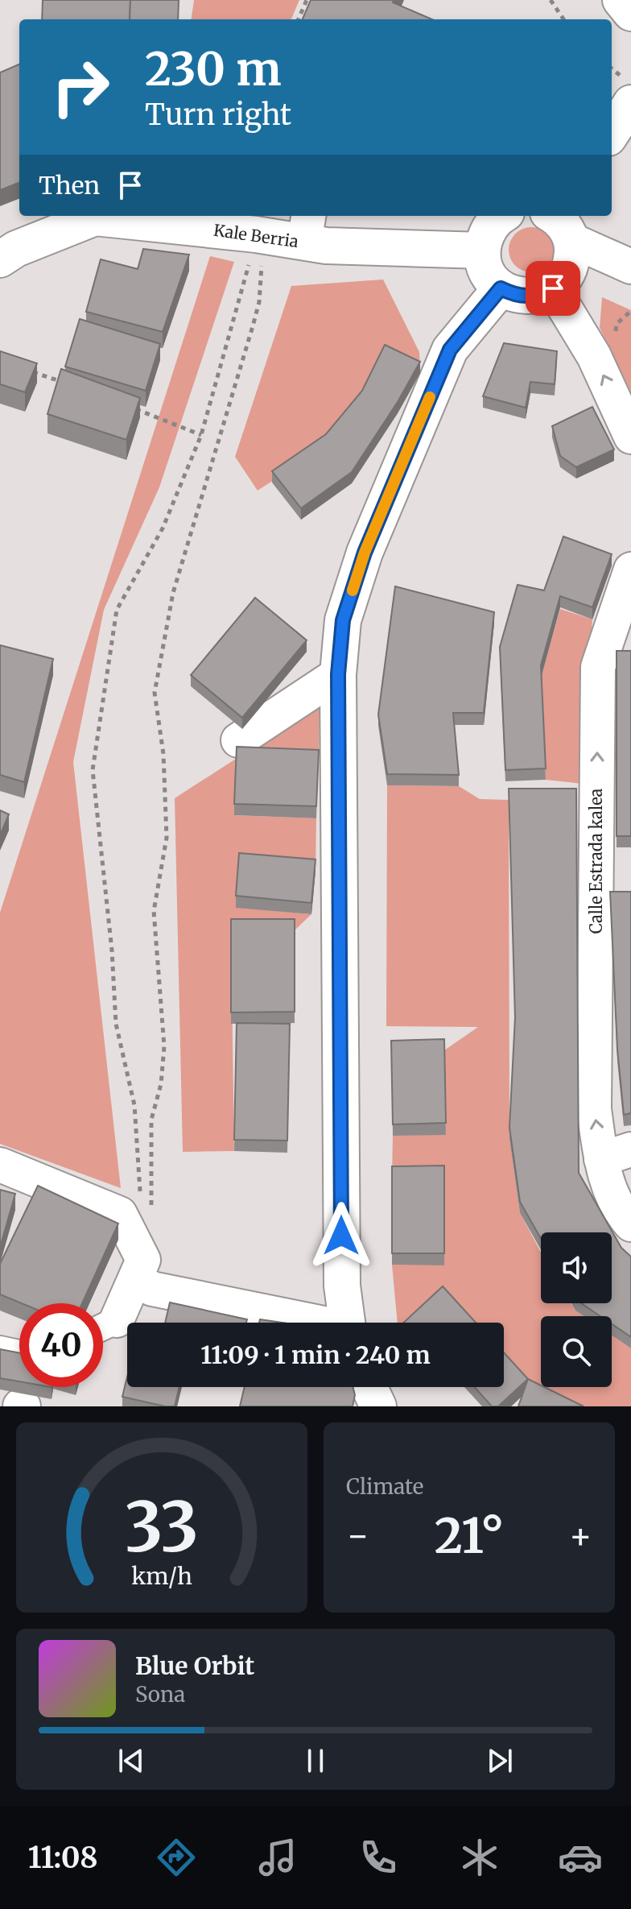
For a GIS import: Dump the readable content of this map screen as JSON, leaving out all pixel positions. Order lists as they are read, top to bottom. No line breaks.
{"streets":{"street":["Kale Berria","Calle Estrada kalea"]},"page":{"turn":["230 m","Turn right"],"then":"Then","limit":"40","trip":"11:09 · 1 min · 240 m","tile":"Climate","heat":["−","21°","+"],"song":["Blue Orbit","Sona"],"tabs":"11:08","gauge":["33","km/h"]}}
